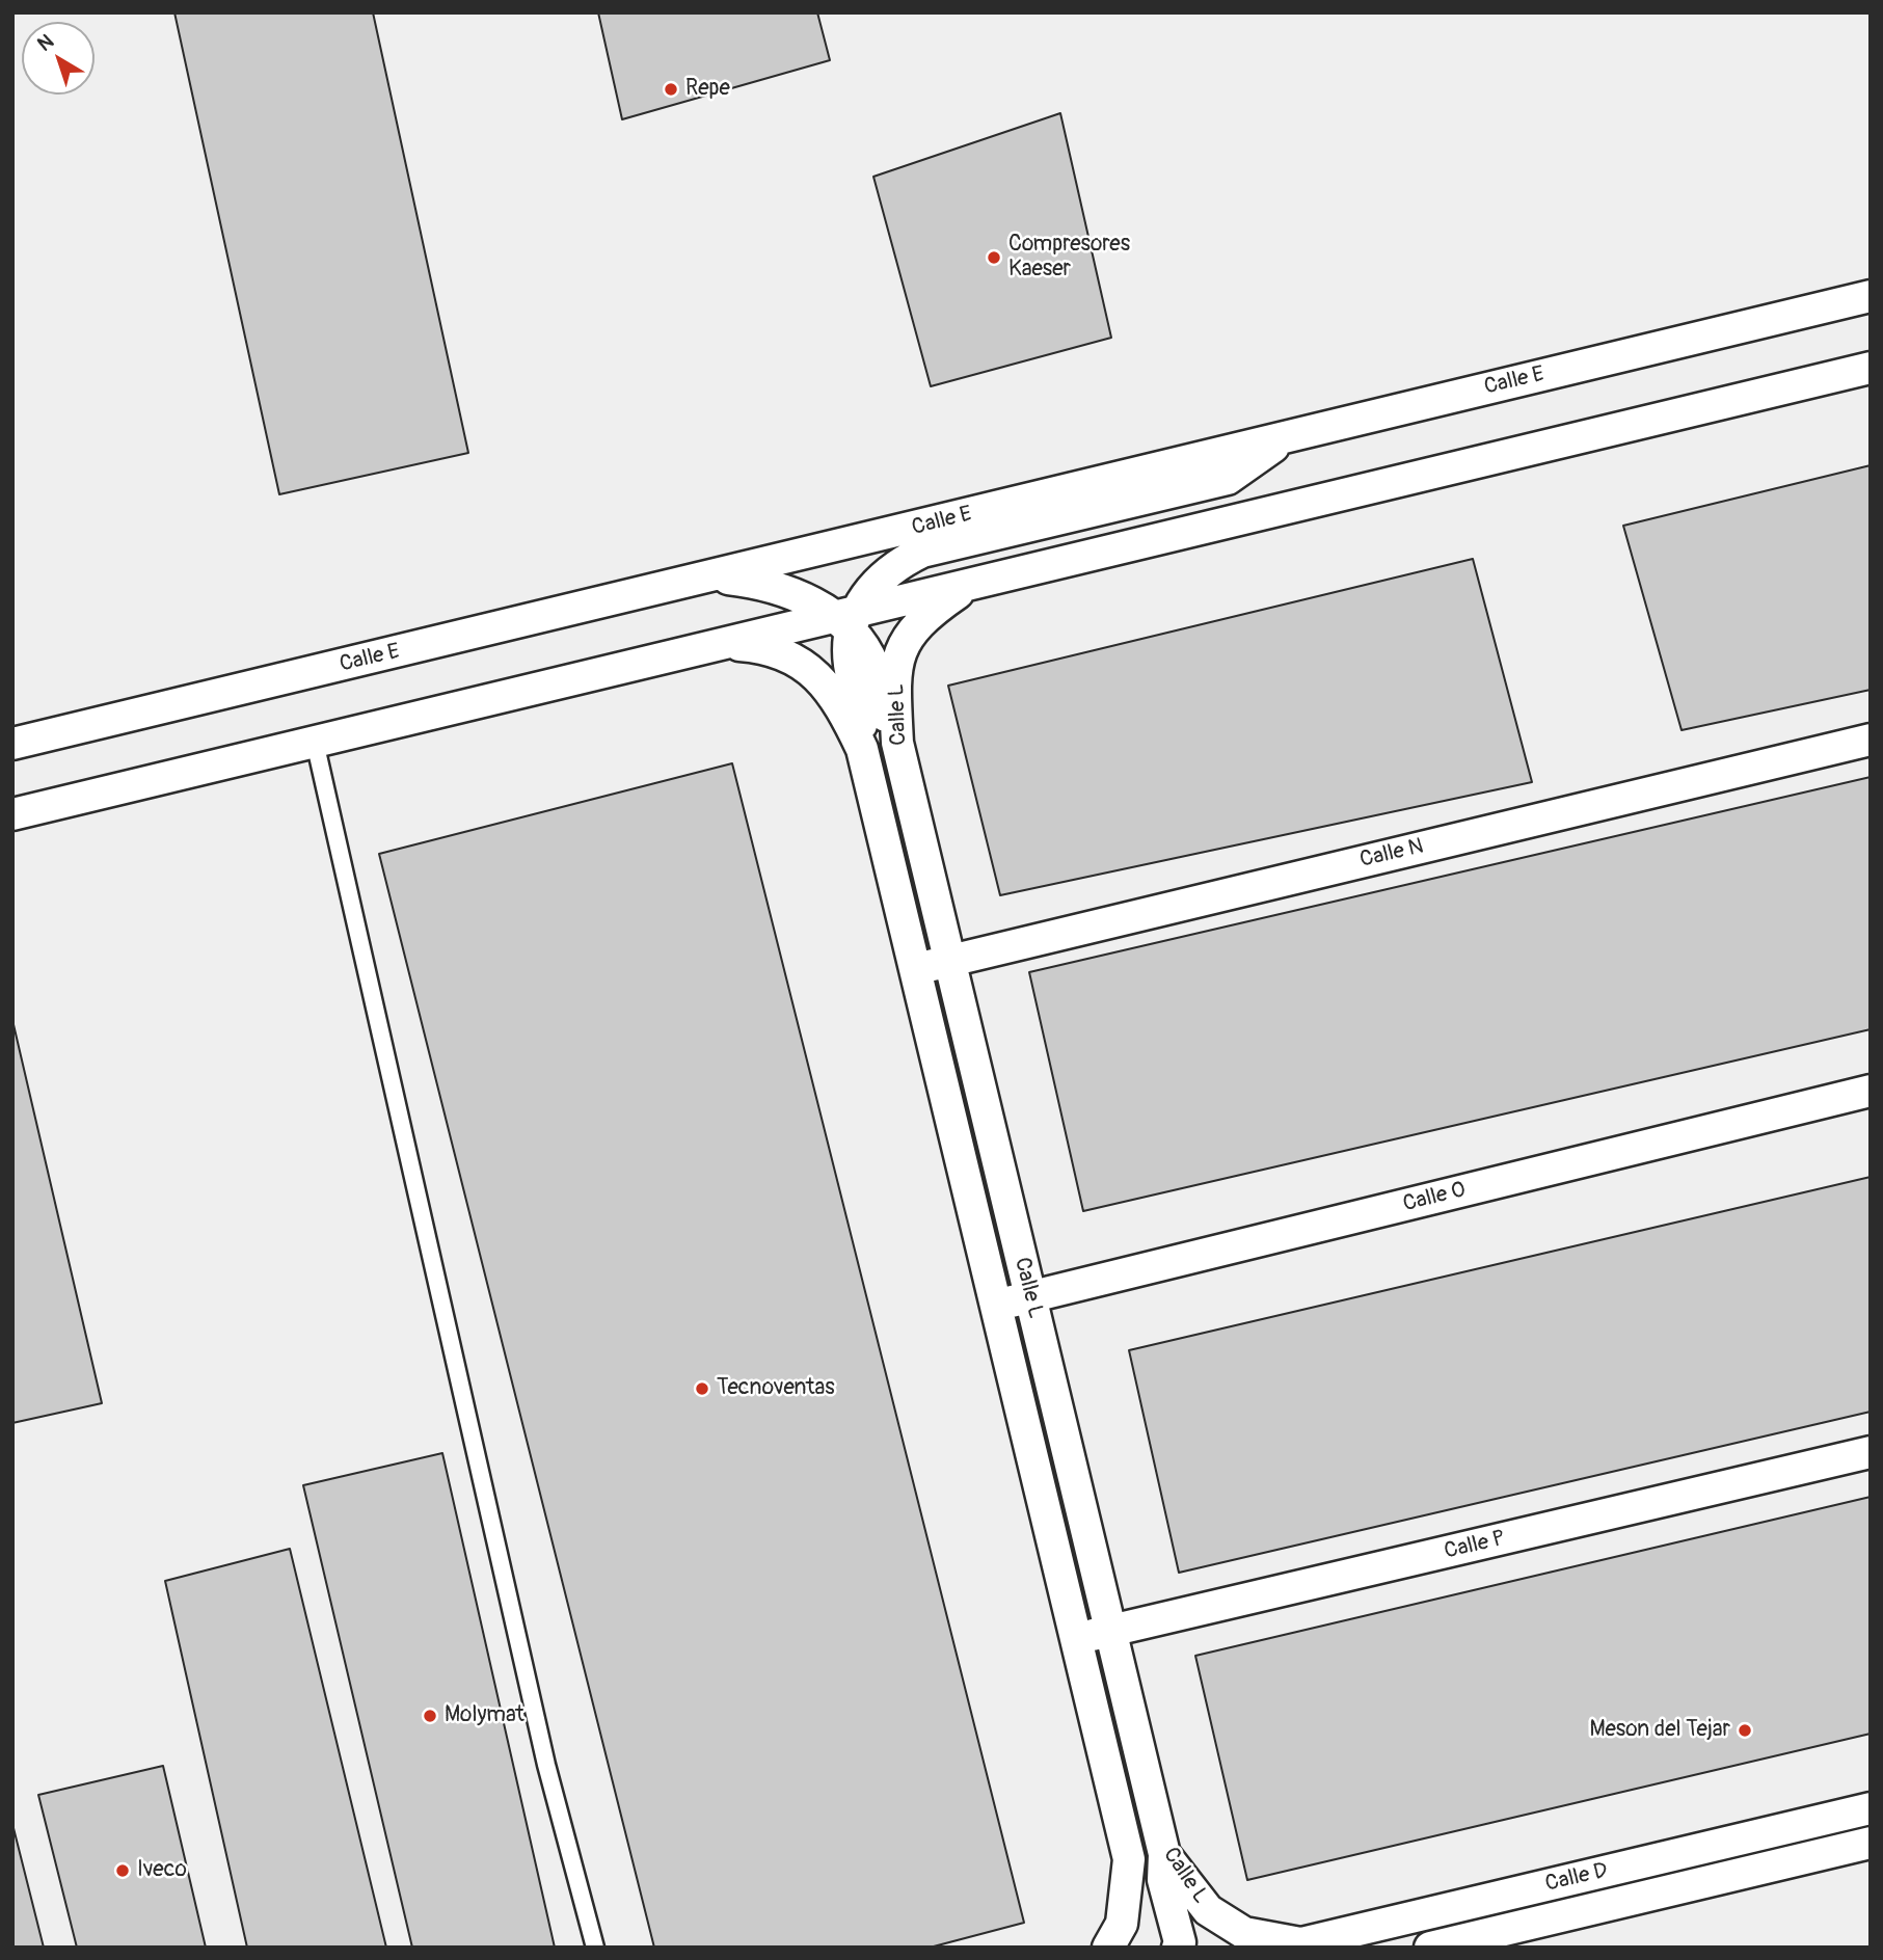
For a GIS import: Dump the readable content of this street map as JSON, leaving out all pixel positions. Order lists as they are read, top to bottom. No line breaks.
{"streets":{"street":["Calle E","Calle L","Calle N","Calle O","Calle P","Calle D"]},"crossings":[["Calle L","Calle N"],["Calle L","Calle O"],["Calle L","Calle P"],["Calle L","Calle D"]],"places":["Repe","Compresores Kaeser","Tecnoventas","Molymat","Meson del Tejar","Iveco"],"north":"top left"}
